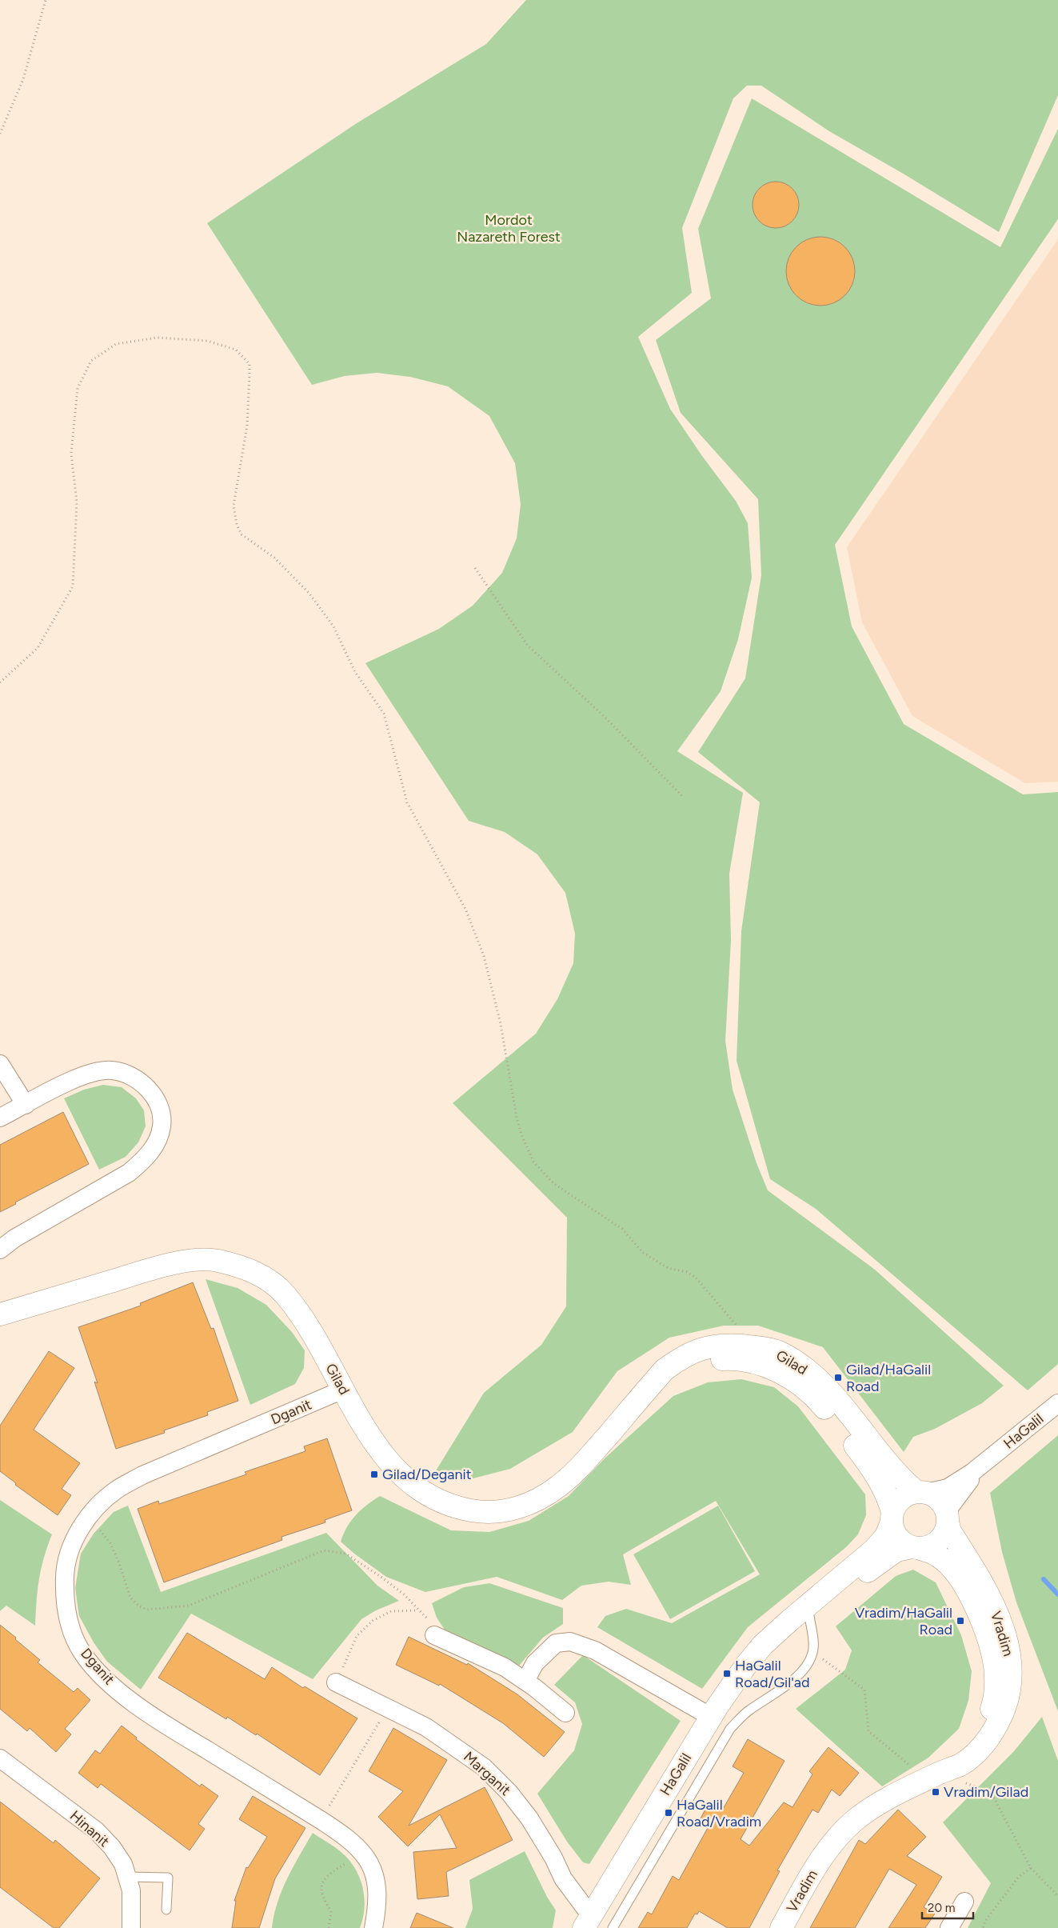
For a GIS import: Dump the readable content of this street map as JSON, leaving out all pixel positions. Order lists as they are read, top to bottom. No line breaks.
{"streets":{"street":["Gilad","Dganit","HaGalil","Vradim","Marganit","Hinanit"]},"crossings":[["Gilad","Dganit"],["Gilad","HaGalil"],["Gilad","Vradim"],["HaGalil","Vradim"],["HaGalil","Marganit"]],"parks":["Mordot Nazareth Forest"],"places":{"transit":["Gilad/HaGalil Road","Gilad/Deganit","Vradim/HaGalil Road","HaGalil Road/Gil'ad","Vradim/Gilad","HaGalil Road/Vradim"]},"scale_bar":"20 m"}
